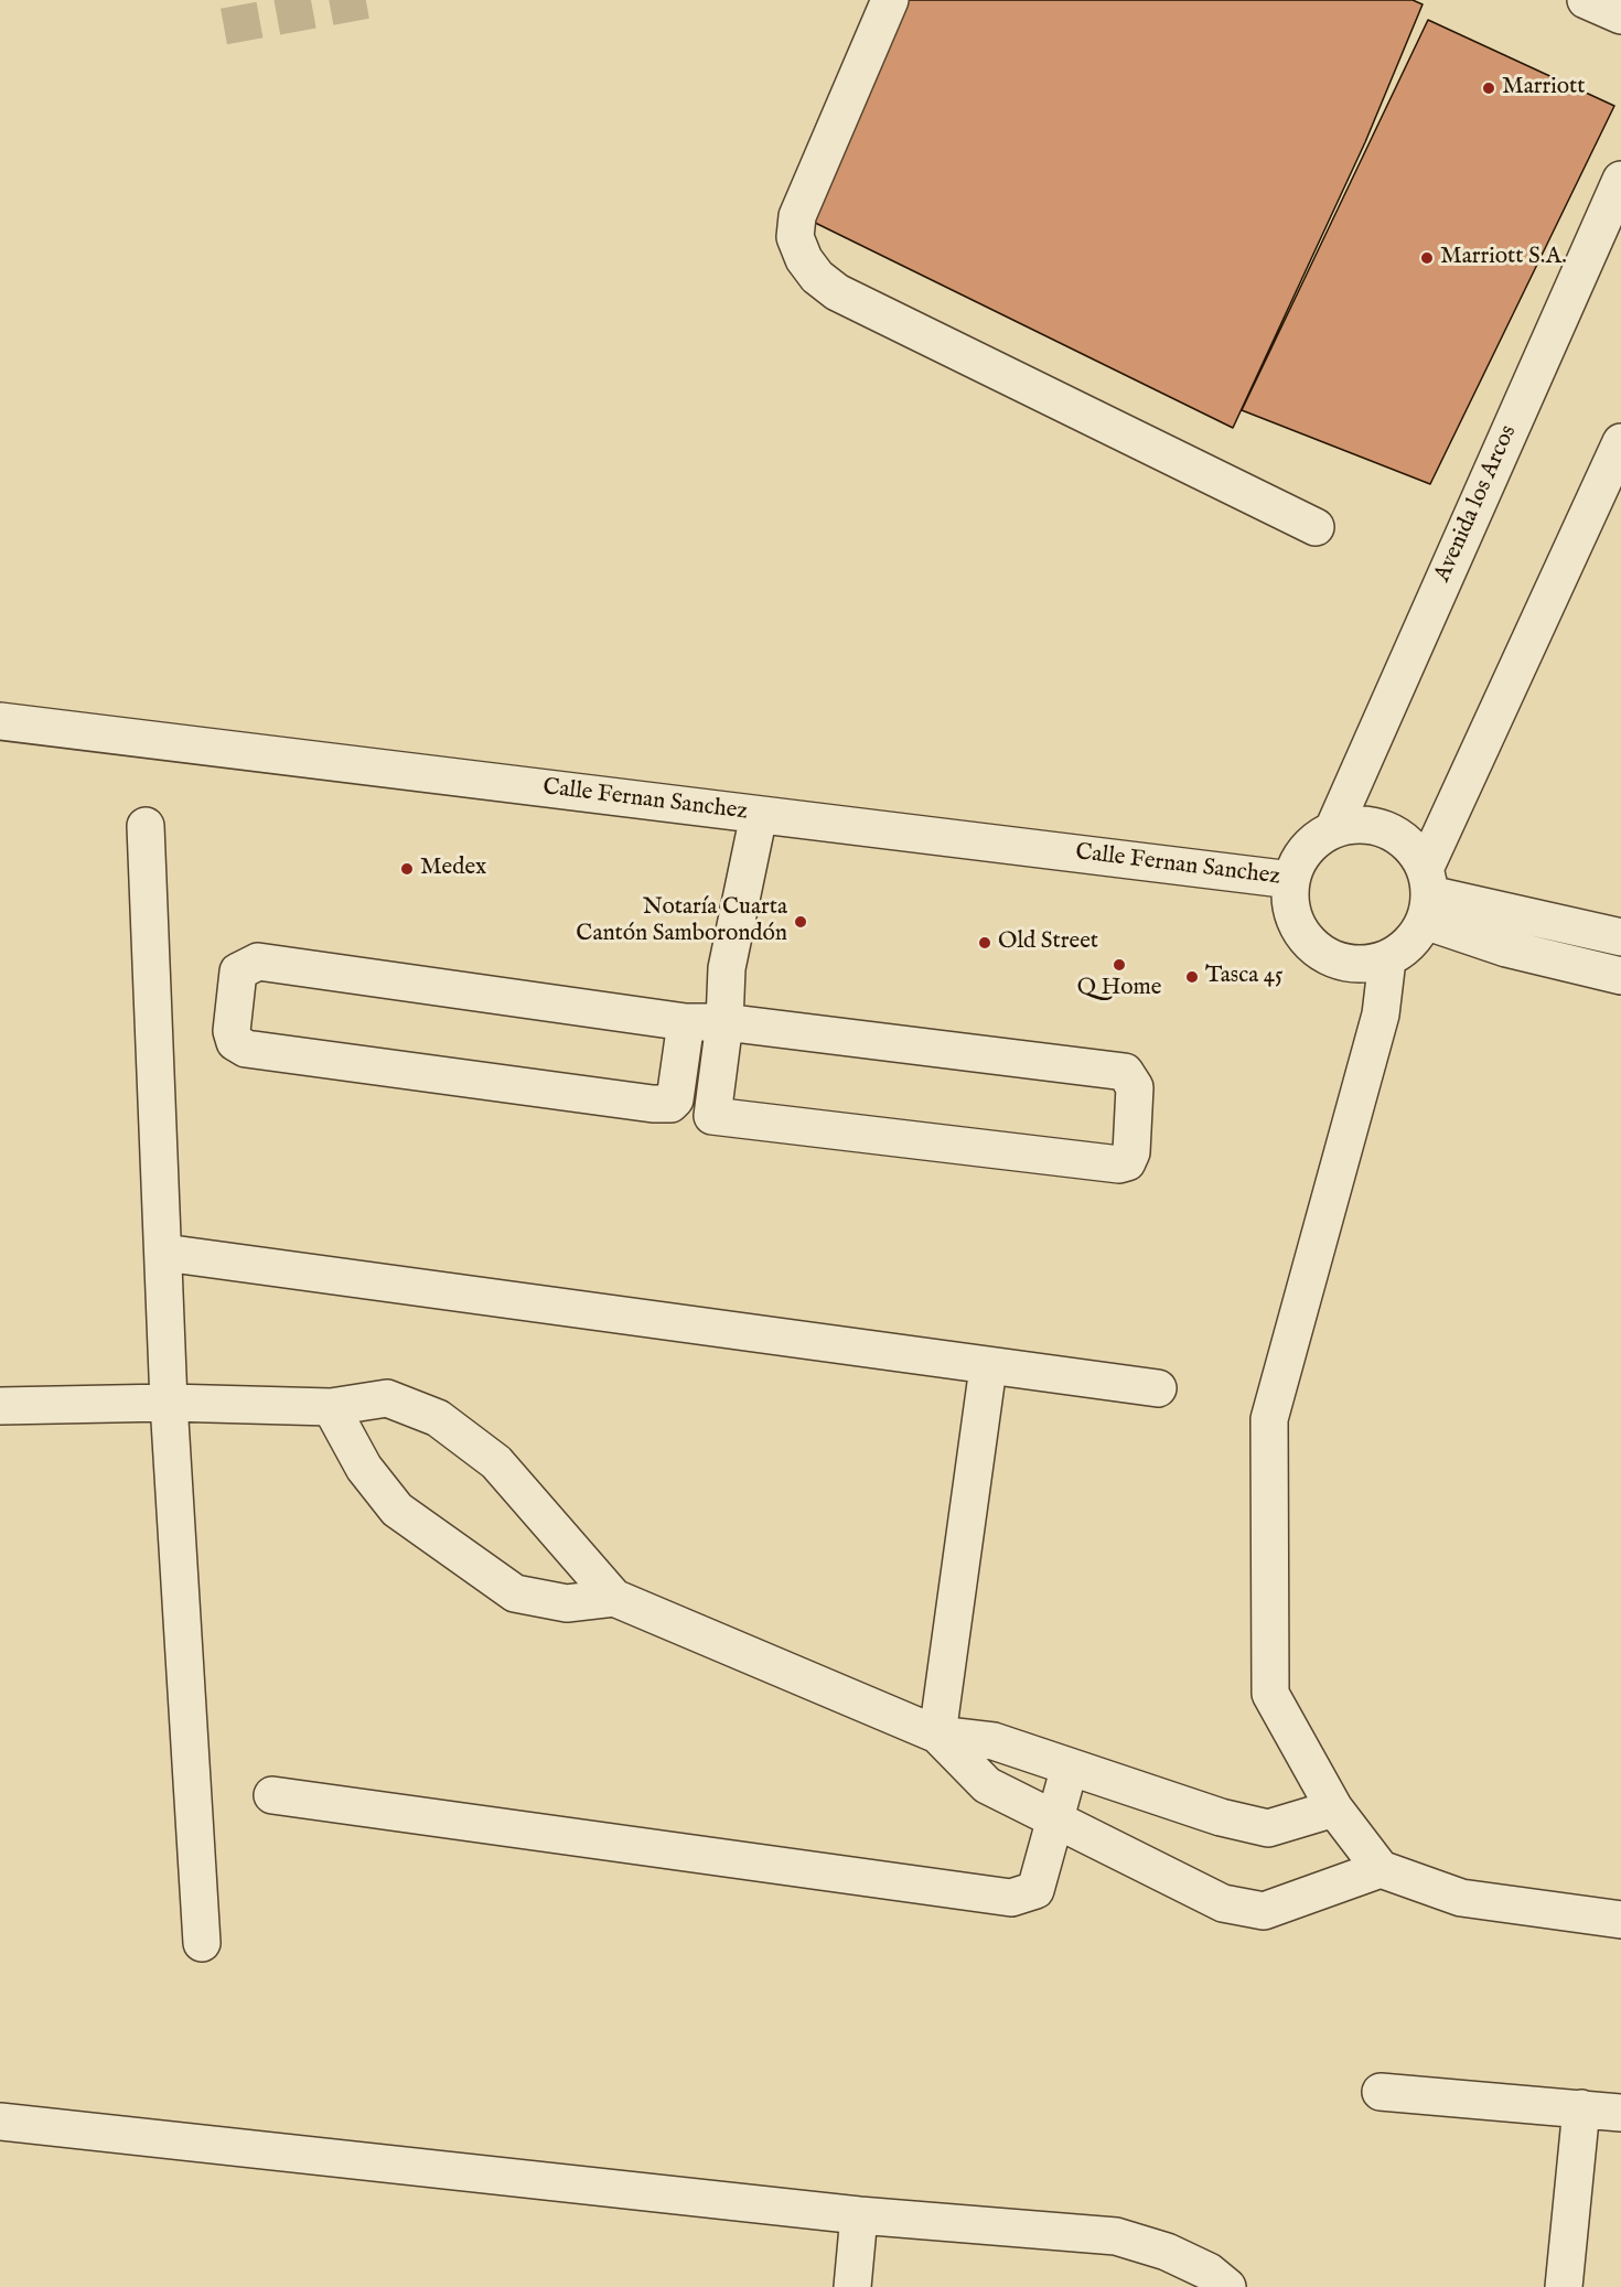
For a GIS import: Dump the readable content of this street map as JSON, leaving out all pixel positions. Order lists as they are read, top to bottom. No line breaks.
{"streets":{"street":["Avenida los Arcos","Calle Fernan Sanchez"]},"crossings":[["Avenida los Arcos","Calle Fernan Sanchez"]],"places":["Marriott","Marriott S.A.","Medex","Notaría Cuarta Cantón Samborondón","Old Street","Q Home","Tasca 45"]}
